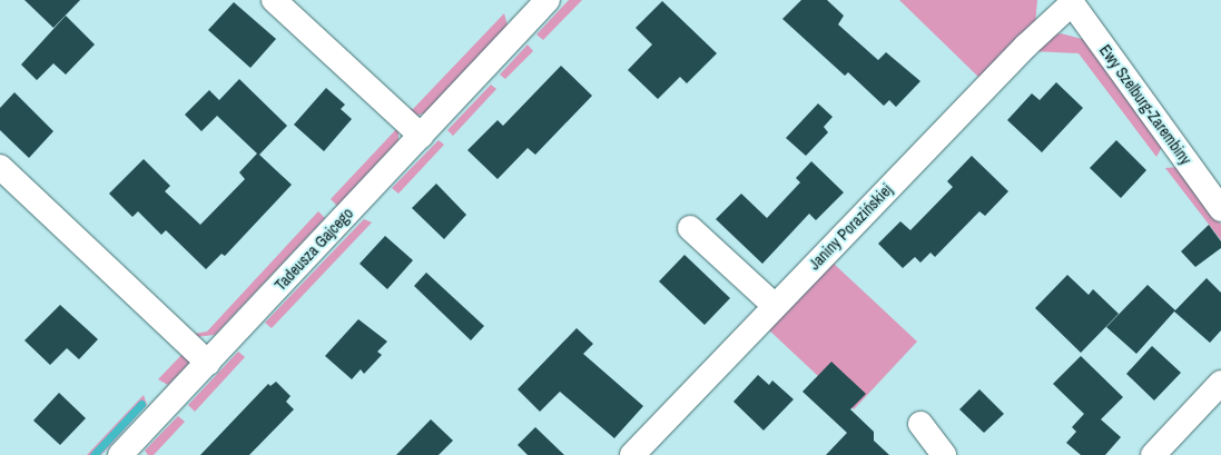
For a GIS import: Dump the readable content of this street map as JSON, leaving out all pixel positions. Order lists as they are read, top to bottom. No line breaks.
{"streets":{"street":["Ewy Szelburg-Zarembiny","Janiny Porazińskiej","Tadeusza Gajcego"]},"crossings":[["Ewy Szelburg-Zarembiny","Janiny Porazińskiej"]]}
